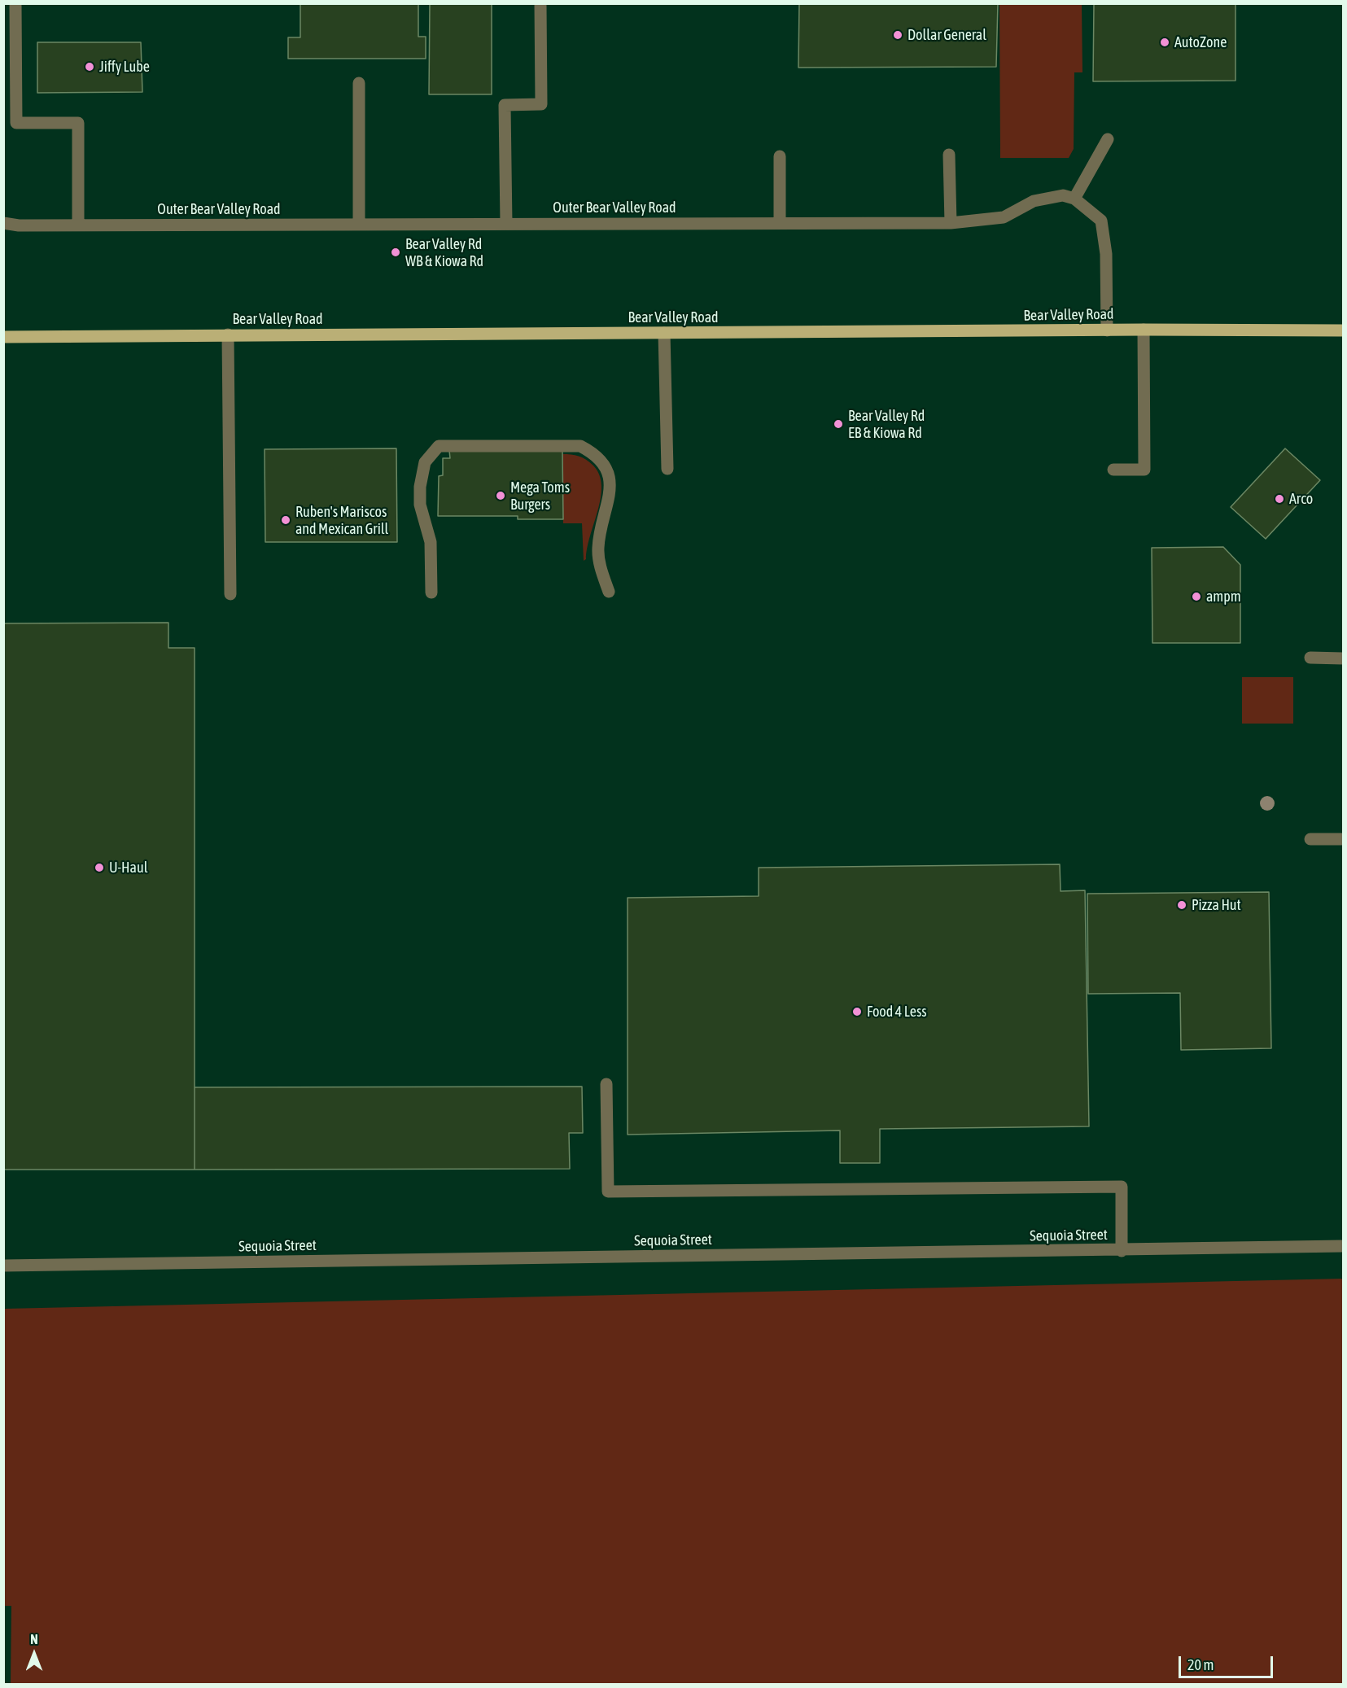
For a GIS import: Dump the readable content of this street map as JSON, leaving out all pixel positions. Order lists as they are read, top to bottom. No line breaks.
{"streets":{"main road":["Bear Valley Road"],"street":["Outer Bear Valley Road","Sequoia Street"]},"places":["Dollar General","AutoZone","Jiffy Lube","Bear Valley Rd WB & Kiowa Rd","Bear Valley Rd EB & Kiowa Rd","Mega Toms Burgers","Arco","Ruben's Mariscos and Mexican Grill","ampm","U-Haul","Pizza Hut","Food 4 Less"],"scale_bar":"20 m","north":"top"}
